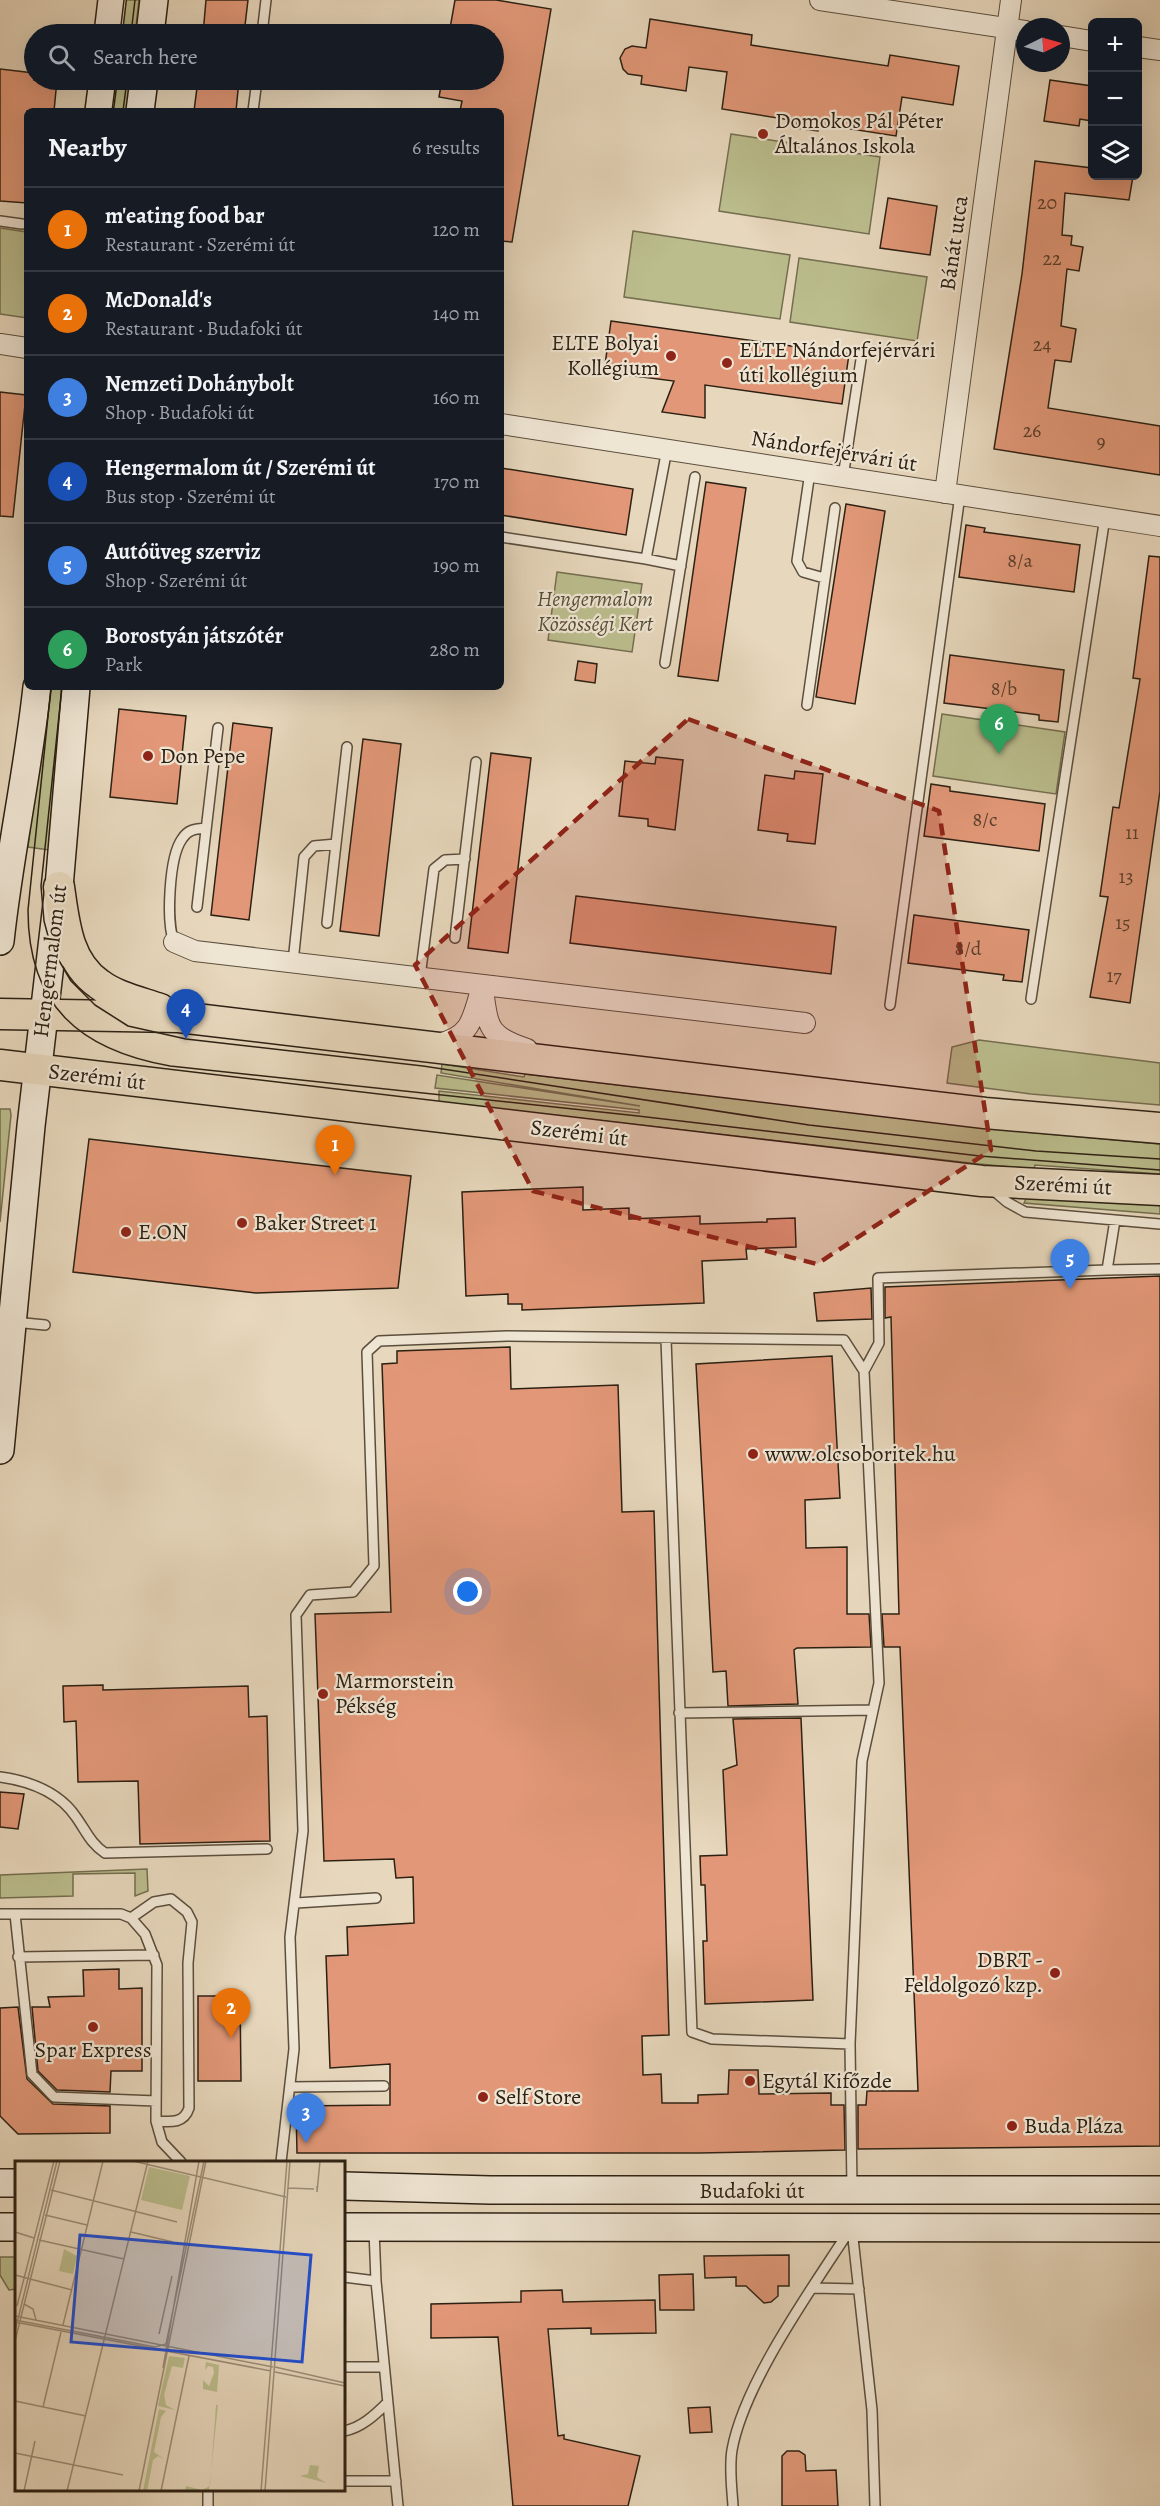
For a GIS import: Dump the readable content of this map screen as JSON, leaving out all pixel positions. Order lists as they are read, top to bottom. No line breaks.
{"streets":{"main road":["Hengermalom út","Szerémi út","Budafoki út"],"street":["Bánát utca","Nándorfejérvári út"]},"crossings":[["Bánát utca","Nándorfejérvári út"],["Hengermalom út","Szerémi út"]],"parks":["Hengermalom Közösségi Kert"],"places":["Domokos Pál Péter Általános Iskola","ELTE Bolyai Kollégium","ELTE Nándorfejérvári úti kollégium","Don Pepe","Baker Street 1","E.ON","www.olcsoboritek.hu","Marmorstein Pékség","DBRT - Feldolgozó kzp.","Spar Express","Egytál Kifőzde","Self Store","Buda Pláza"],"house_numbers":["20","22","24","26","9","8/a","8/b","8/c","11","13","15","8/d","17"],"north":"right","page":{"map_buttons":["+","−"],"search":"Search here","heading":["Nearby","6 results"],"list":[{"mark":"1","name":"m'eating food bar","note":"Restaurant · Szerémi út","value":"120 m"},{"mark":"2","name":"McDonald's","note":"Restaurant · Budafoki út","value":"140 m"},{"mark":"3","name":"Nemzeti Dohánybolt","note":"Shop · Budafoki út","value":"160 m"},{"mark":"4","name":"Hengermalom út / Szerémi út","note":"Bus stop · Szerémi út","value":"170 m"},{"mark":"5","name":"Autóüveg szerviz","note":"Shop · Szerémi út","value":"190 m"},{"mark":"6","name":"Borostyán játszótér","note":"Park","value":"280 m"}],"pins":["6","4","1","5","2","3"]}}
